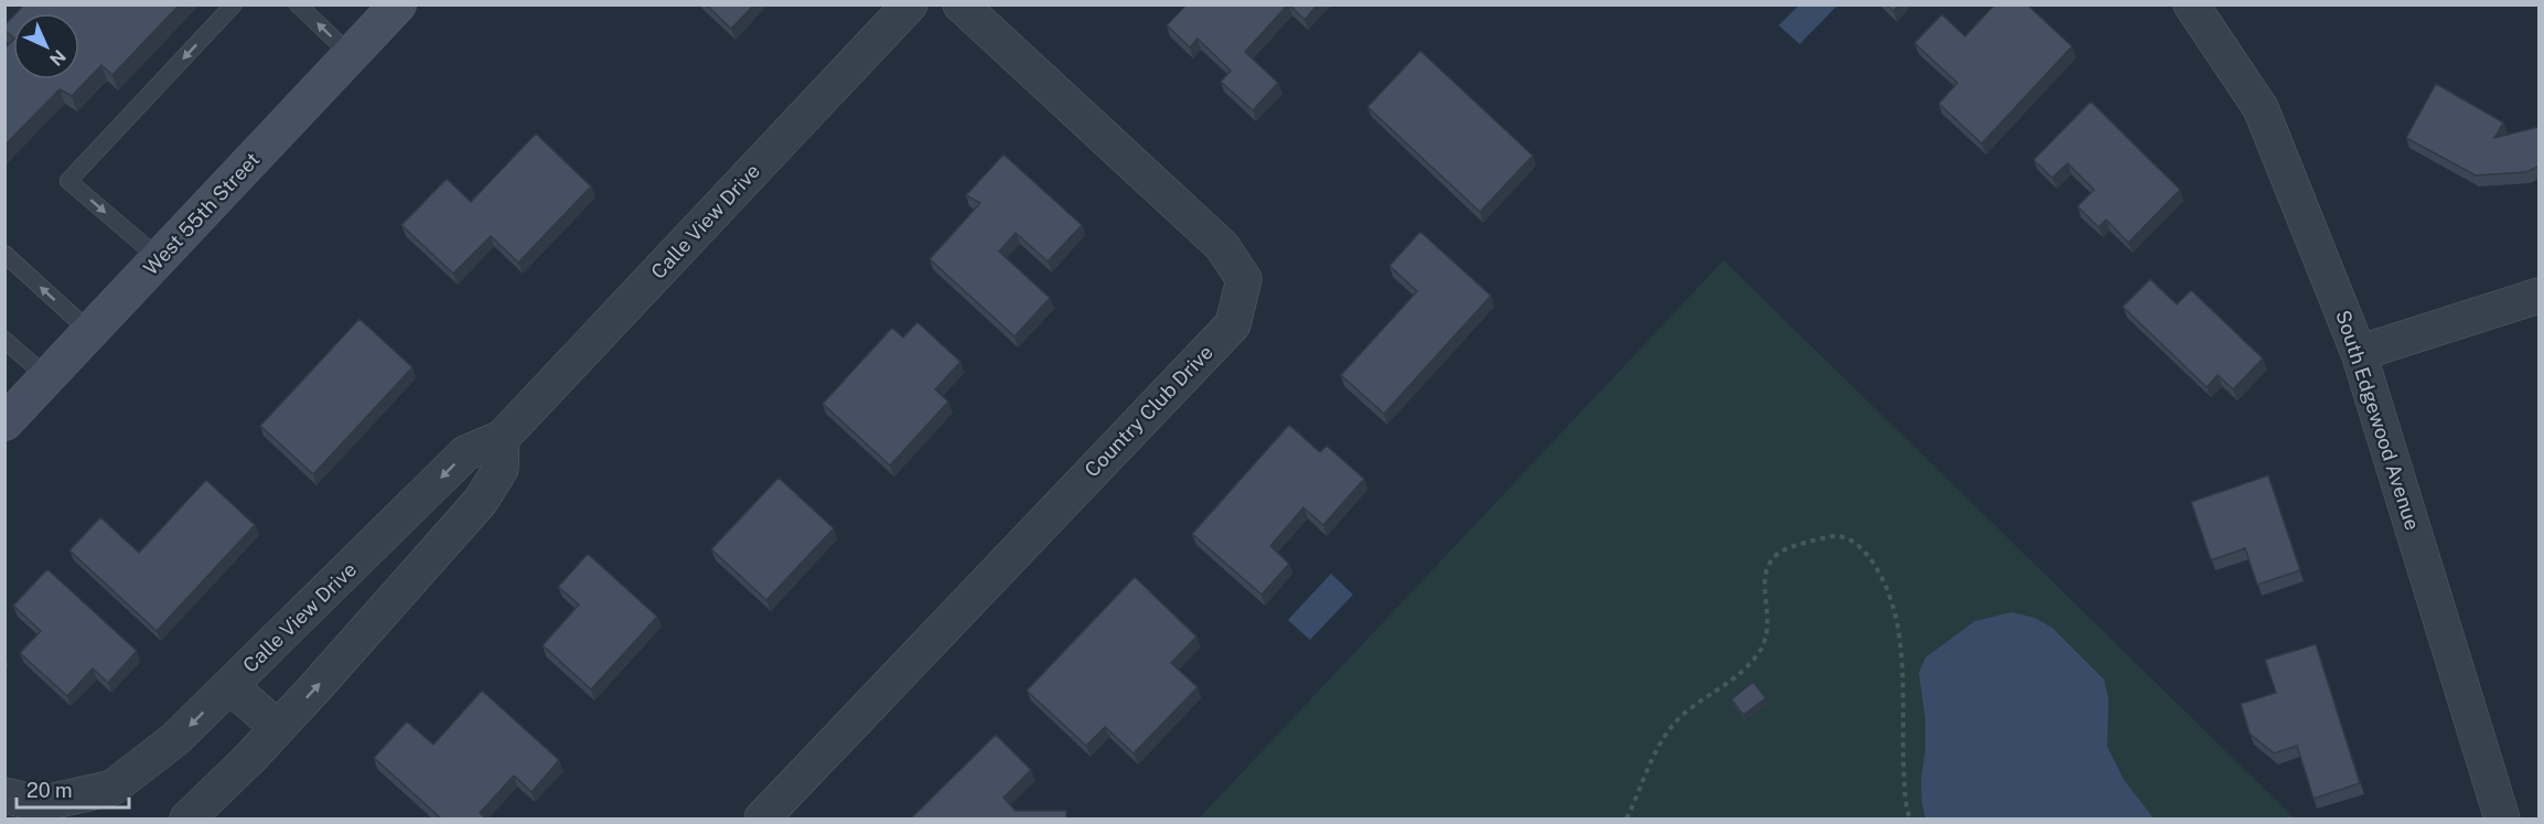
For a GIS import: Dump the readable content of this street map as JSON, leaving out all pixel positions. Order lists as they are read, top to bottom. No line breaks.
{"streets":{"main road":["West 55th Street"],"street":["Calle View Drive","Country Club Drive","South Edgewood Avenue"]},"scale_bar":"20 m","north":"bottom right"}
